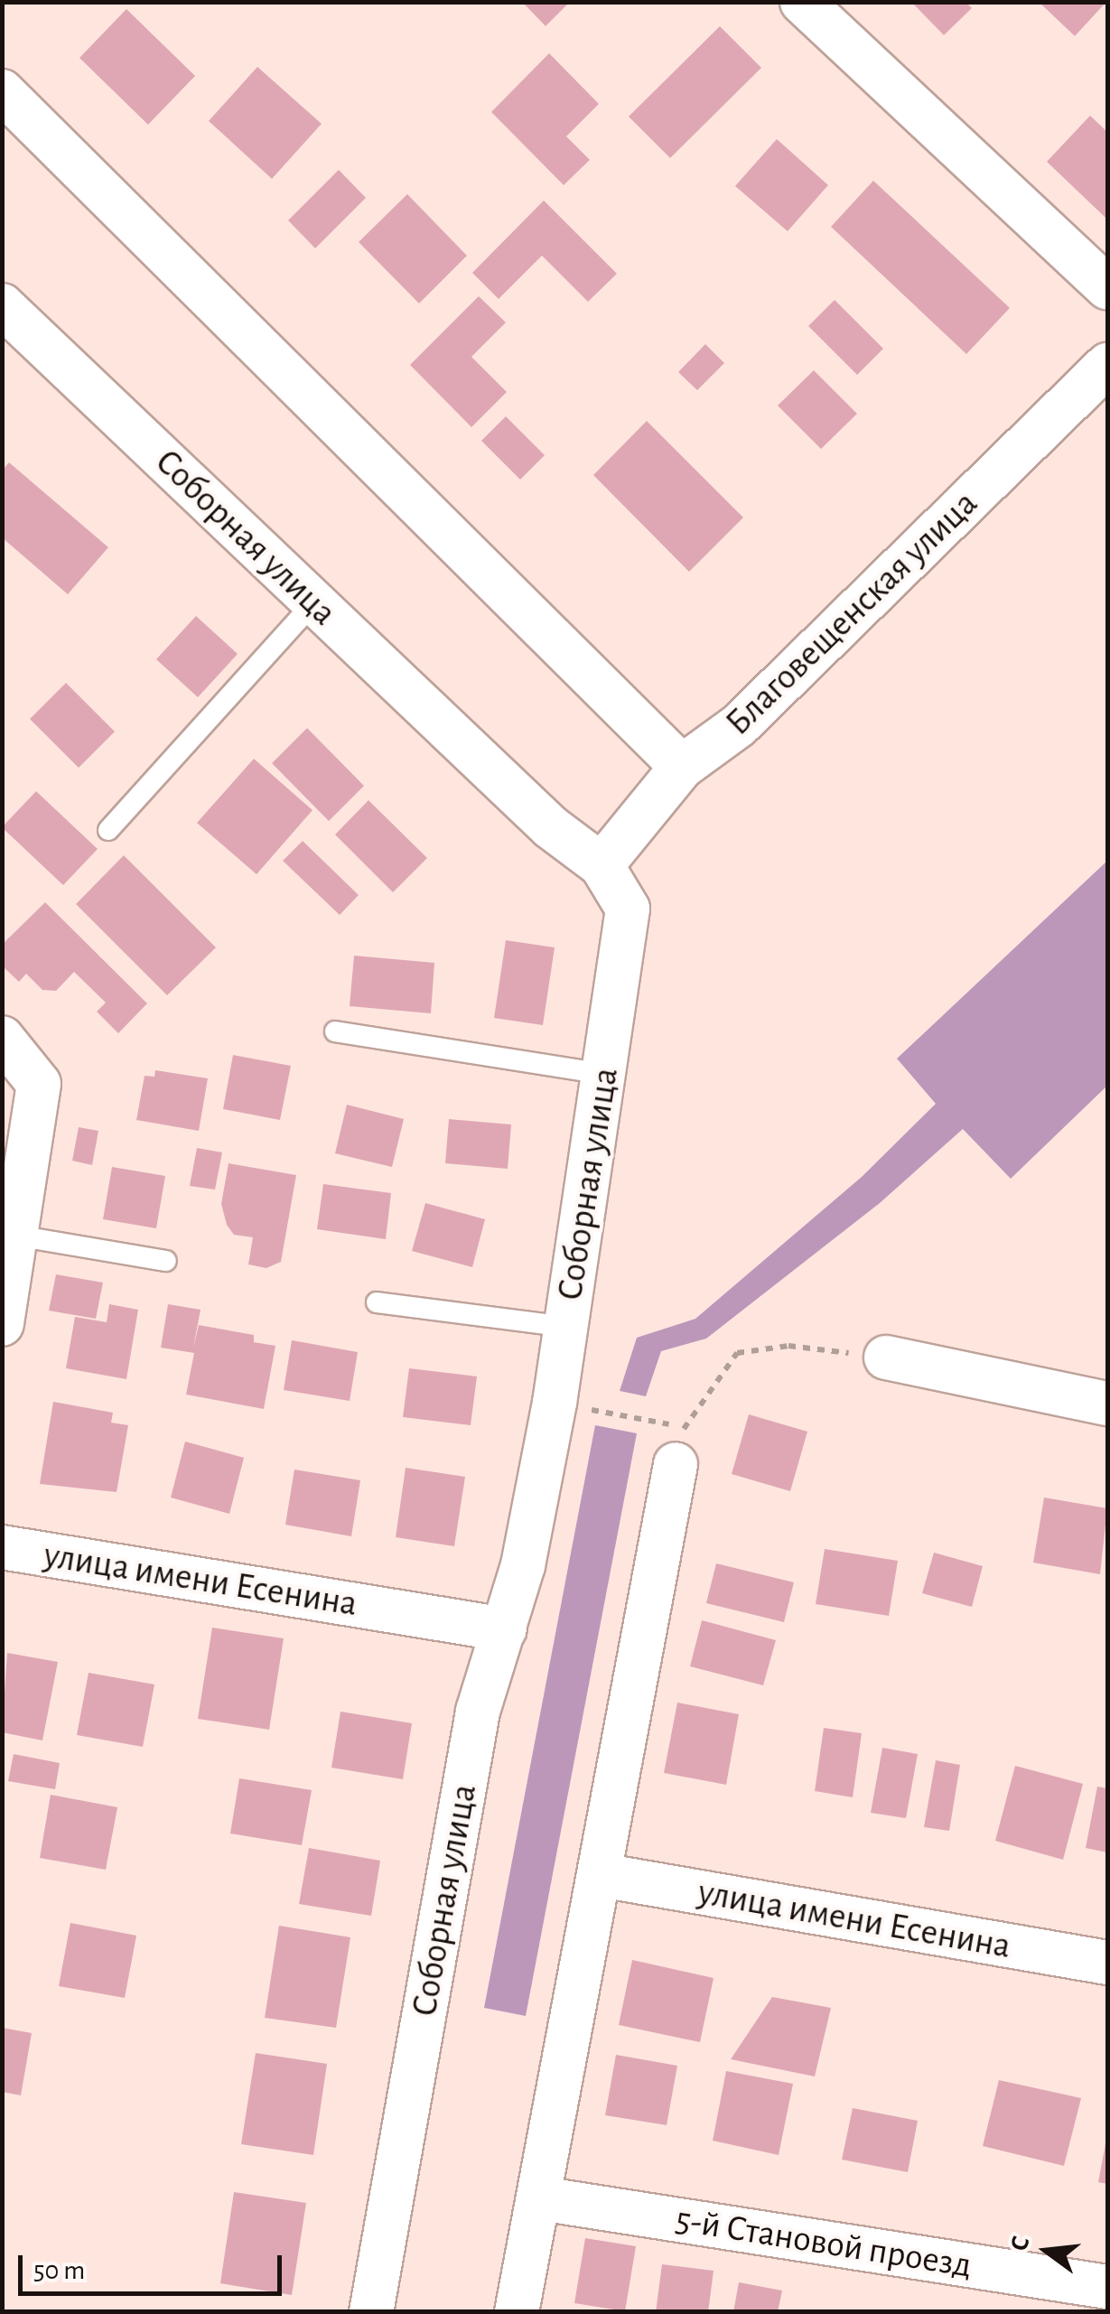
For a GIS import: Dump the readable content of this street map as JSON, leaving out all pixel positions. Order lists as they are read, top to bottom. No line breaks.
{"streets":{"street":["Соборная улица","Благовещенская улица","улица имени Есенина","5-й Становой проезд"]},"crossings":[["Соборная улица","Благовещенская улица"],["Соборная улица","улица имени Есенина"]],"scale_bar":"50 m","north":"left"}
